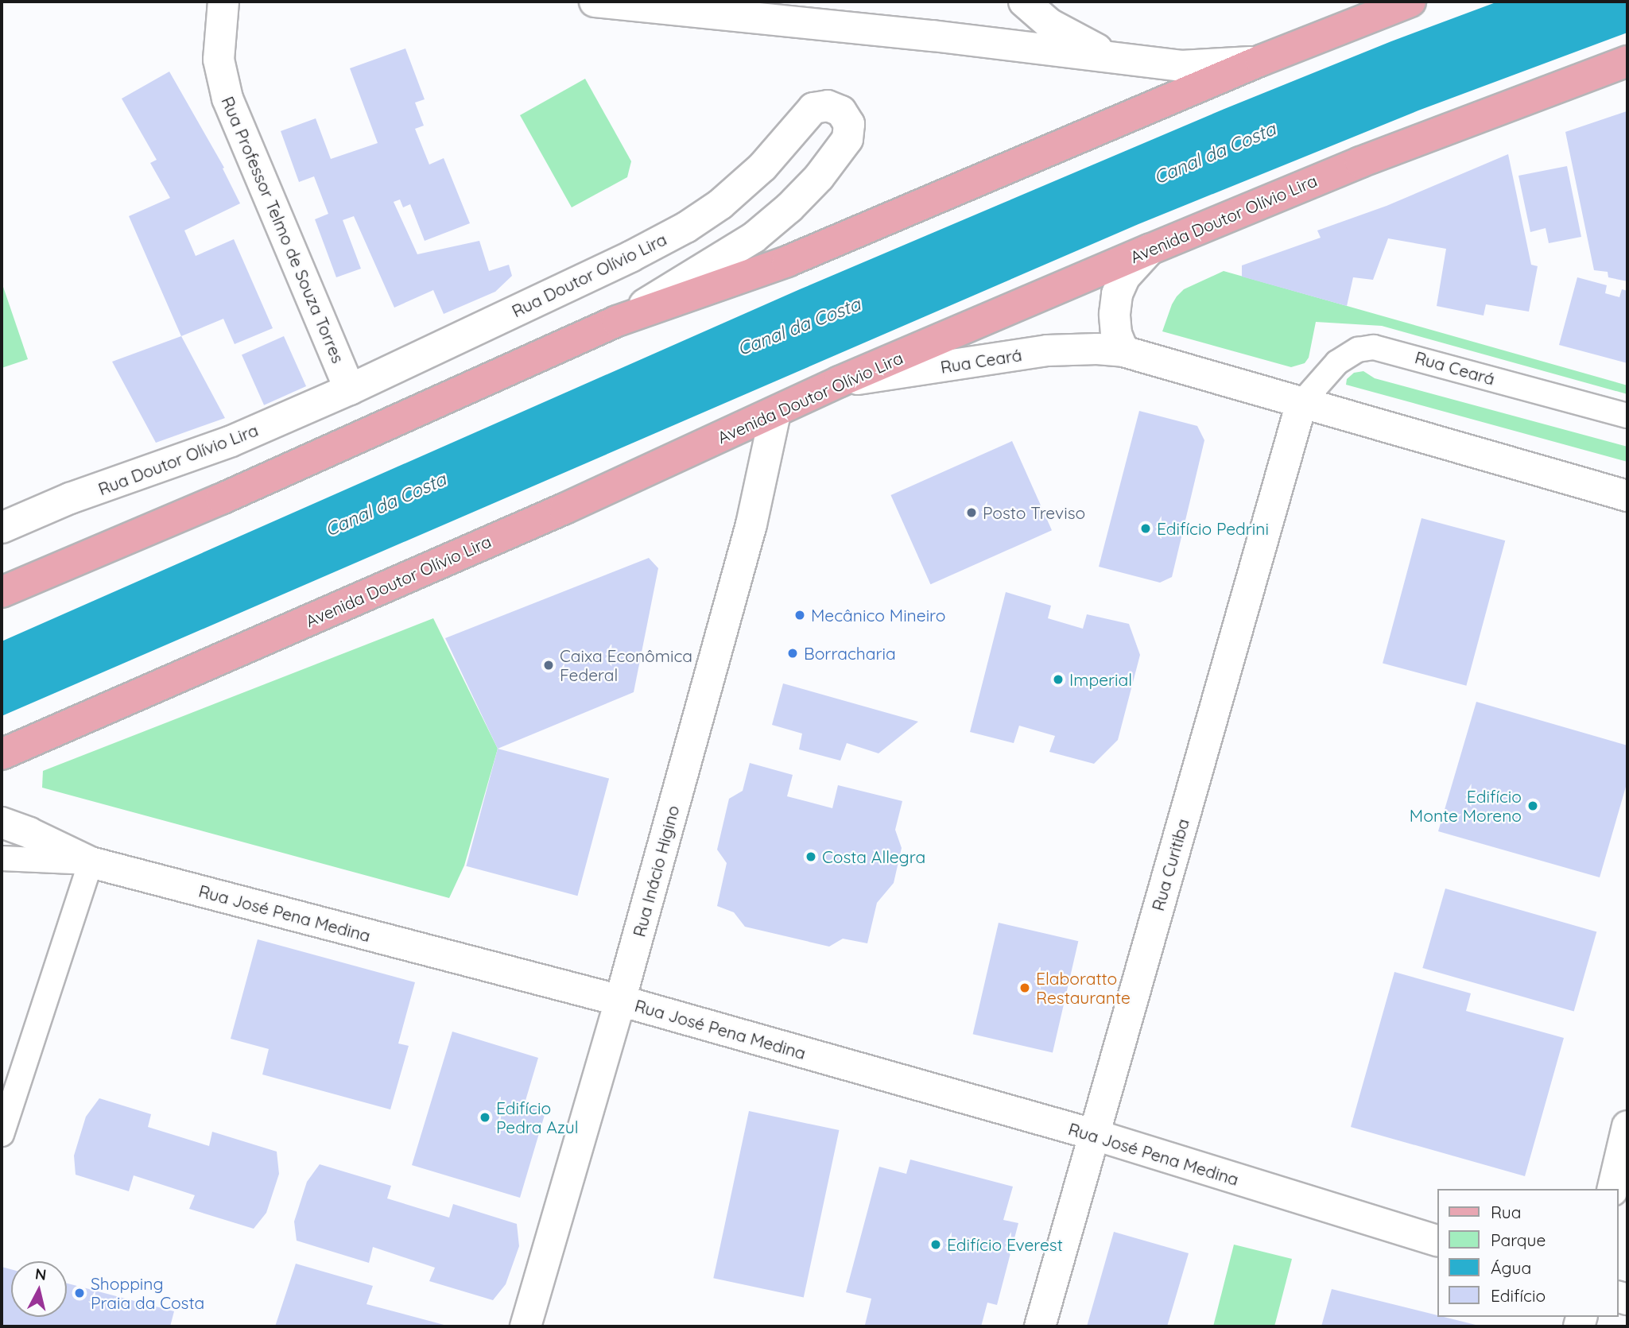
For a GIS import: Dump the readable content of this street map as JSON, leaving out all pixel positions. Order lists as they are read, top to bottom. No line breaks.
{"streets":{"main road":["Avenida Doutor Olívio Lira"],"street":["Rua Professor Telmo de Souza Torres","Rua Doutor Olívio Lira","Rua Ceará","Rua Curitiba","Rua Inácio Higino","Rua José Pena Medina"]},"crossings":[["Avenida Doutor Olívio Lira","Rua Ceará"],["Avenida Doutor Olívio Lira","Rua Inácio Higino"],["Rua Professor Telmo de Souza Torres","Rua Doutor Olívio Lira"],["Rua Ceará","Rua Curitiba"],["Rua Curitiba","Rua José Pena Medina"],["Rua Inácio Higino","Rua José Pena Medina"]],"water":["Canal da Costa"],"places":["Posto Treviso","Edifício Pedrini","Mecânico Mineiro","Borracharia","Caixa Econômica Federal","Imperial","Edifício Monte Moreno","Costa Allegra","Elaboratto Restaurante","Edifício Pedra Azul","Edifício Everest","Shopping Praia da Costa"],"legend":["Rua","Parque","Água","Edifício"],"north":"top"}
